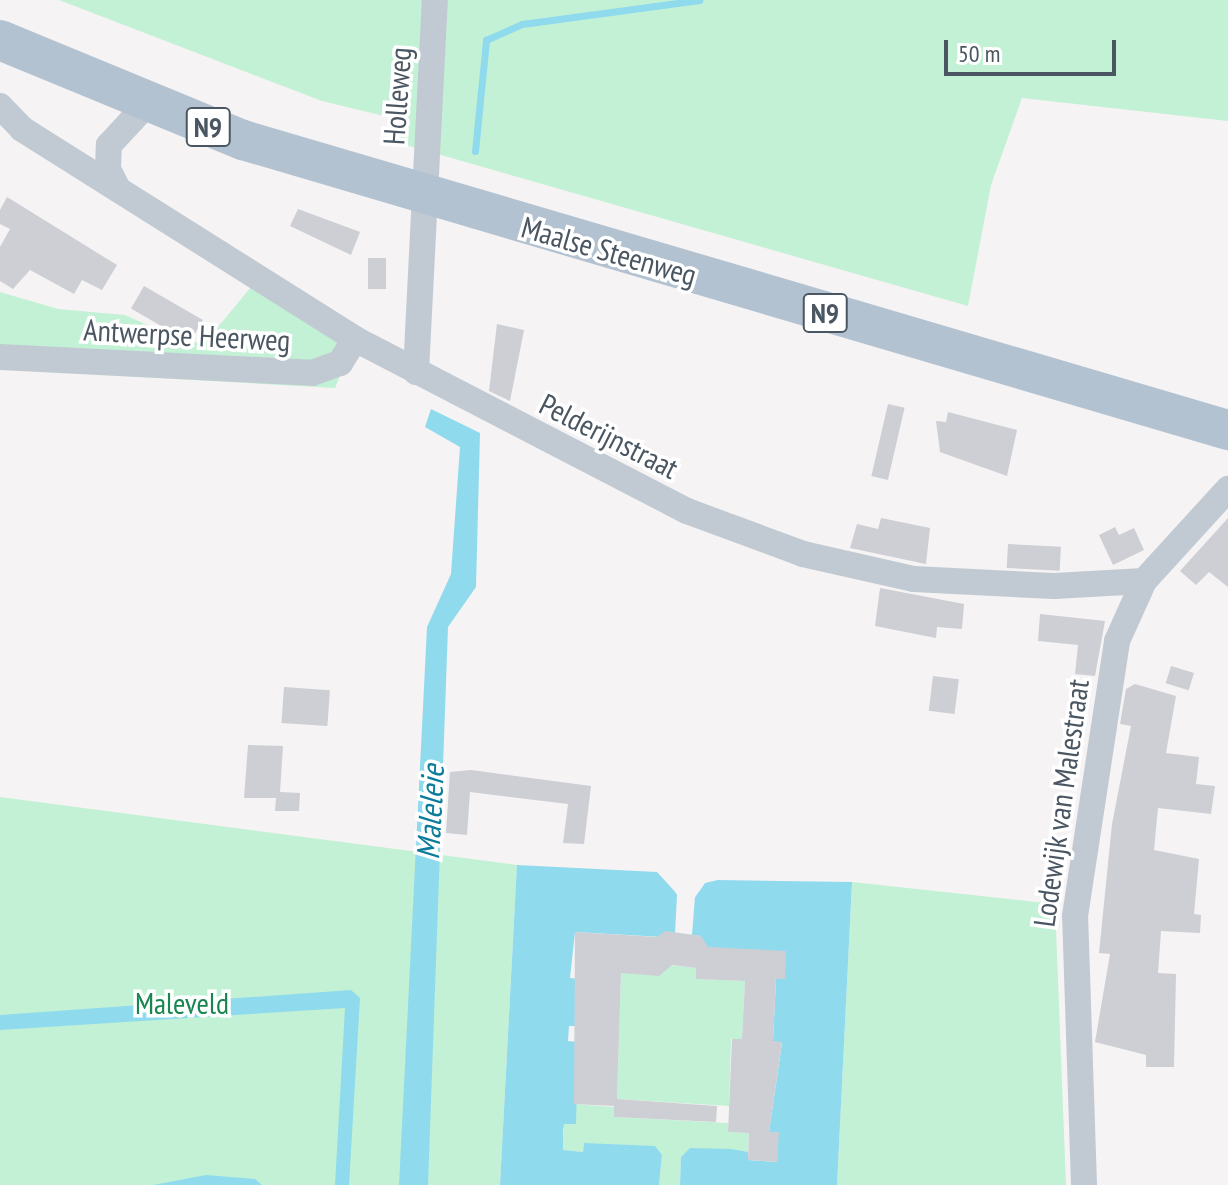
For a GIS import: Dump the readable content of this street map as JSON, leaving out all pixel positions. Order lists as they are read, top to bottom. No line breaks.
{"streets":{"main road":["N9","Maalse Steenweg"],"street":["Holleweg","Antwerpse Heerweg","Pelderijnstraat","Lodewijk van Malestraat"]},"crossings":[["Holleweg","Maalse Steenweg"],["Holleweg","Pelderijnstraat"],["Antwerpse Heerweg","Pelderijnstraat"],["Pelderijnstraat","Lodewijk van Malestraat"]],"water":["Maleleie"],"parks":["Maleveld"],"scale_bar":"50 m"}
